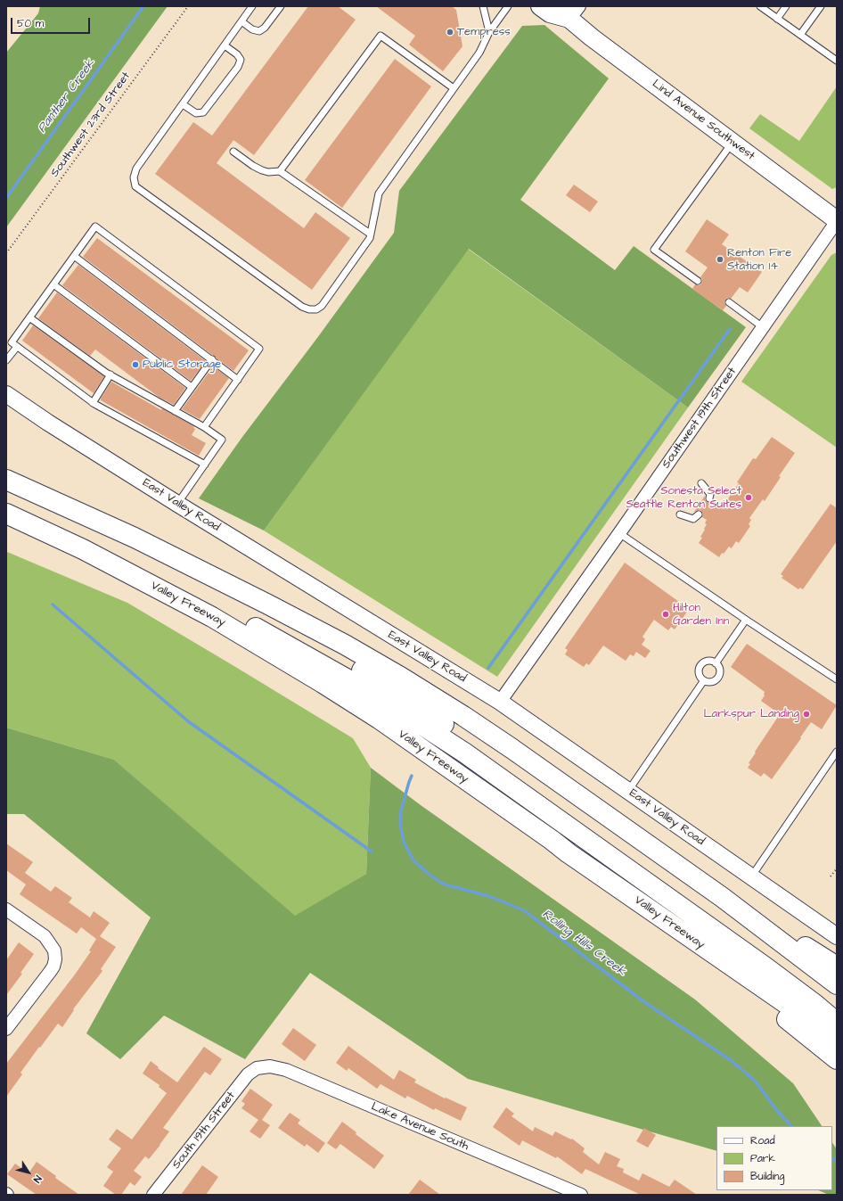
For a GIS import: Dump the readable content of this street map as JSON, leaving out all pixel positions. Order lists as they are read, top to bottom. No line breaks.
{"streets":{"highway":["Valley Freeway"],"main road":["Lind Avenue Southwest"],"street":["Southwest 19th Street","East Valley Road","Lake Avenue South","South 19th Street"],"path":["Southwest 23rd Street"]},"crossings":[["Lind Avenue Southwest","Southwest 19th Street"],["Southwest 19th Street","East Valley Road"],["Lake Avenue South","South 19th Street"]],"water":["Panther Creek","Rolling Hills Creek"],"places":["Tempress","Renton Fire Station 14","Public Storage","Sonesta Select Seattle Renton Suites","Hilton Garden Inn","Larkspur Landing"],"legend":["Road","Park","Building"],"scale_bar":"50 m","north":"bottom right"}
